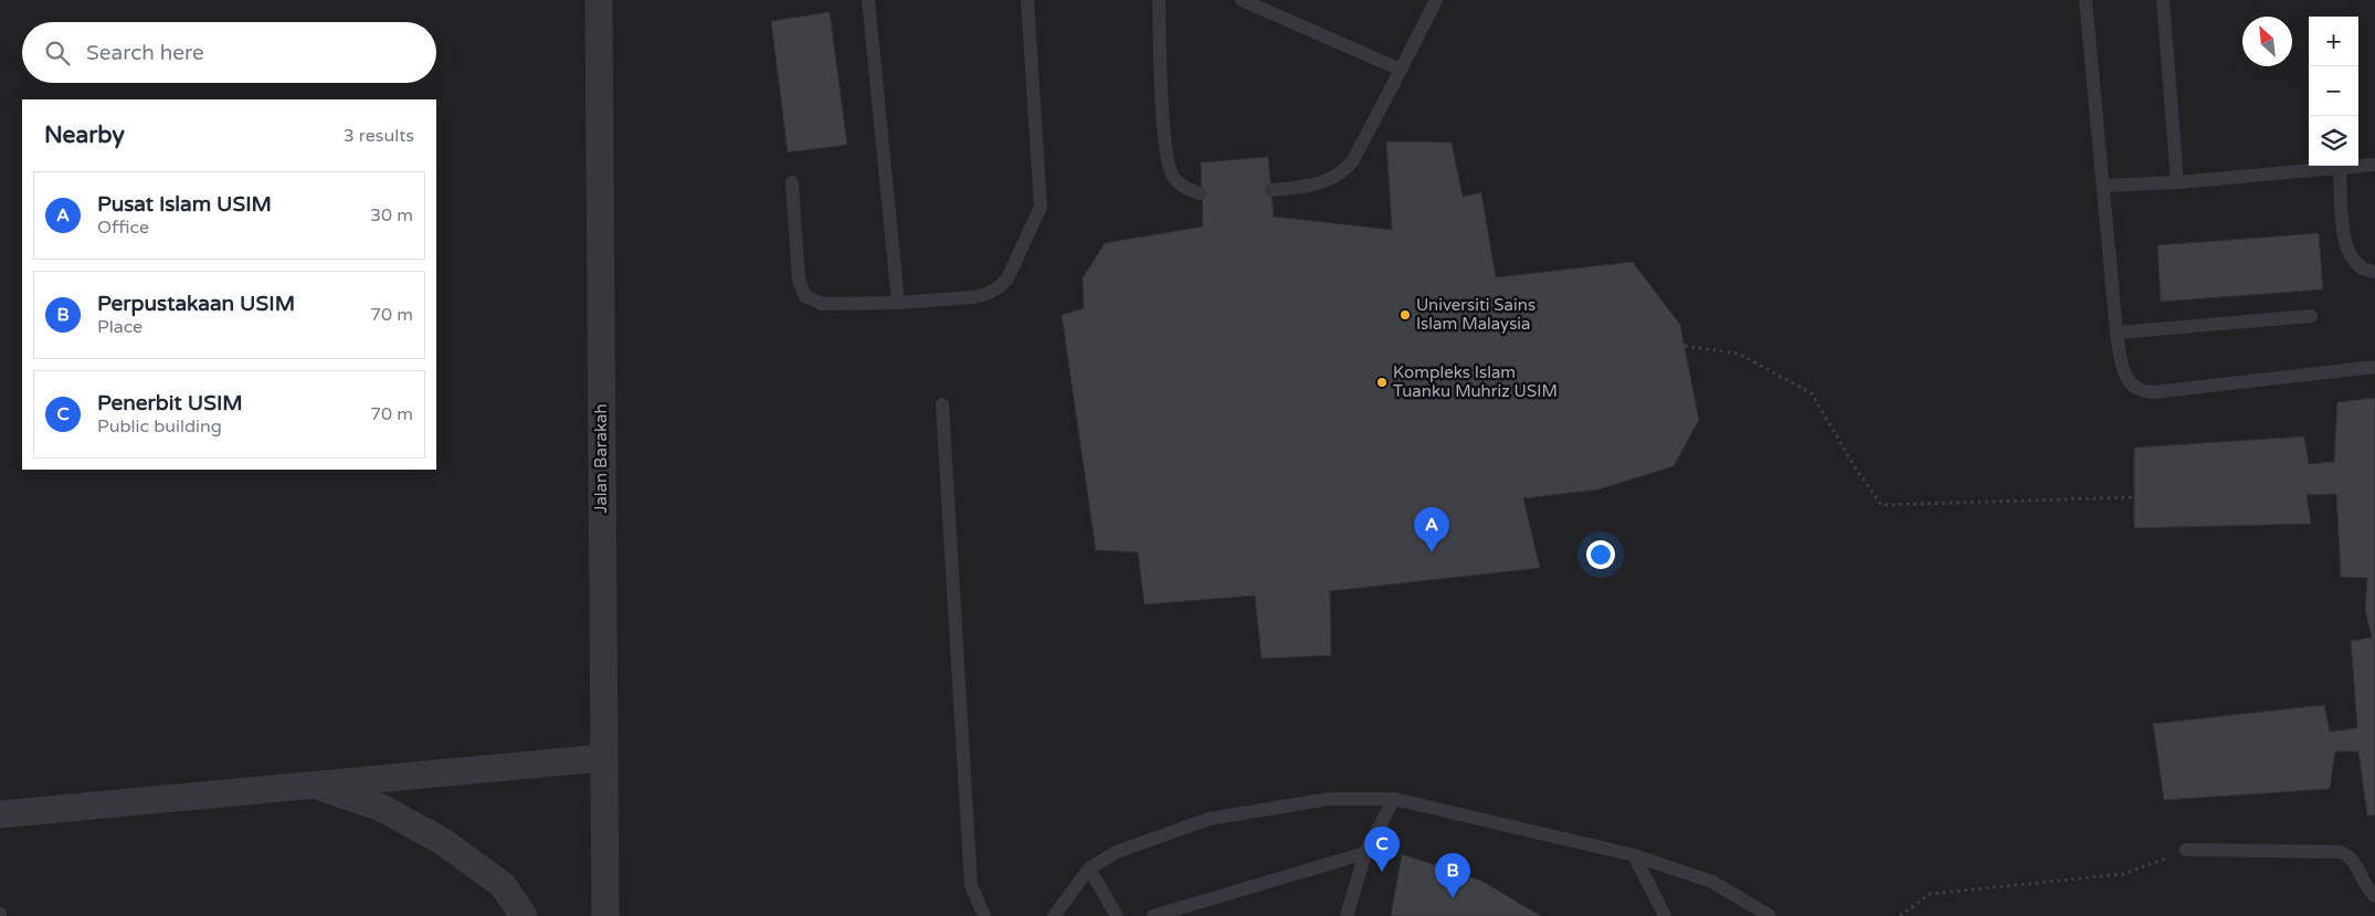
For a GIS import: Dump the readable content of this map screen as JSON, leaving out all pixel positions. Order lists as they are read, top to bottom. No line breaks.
{"streets":{"street":["Jalan Barakah"]},"places":["Universiti Sains Islam Malaysia","Kompleks Islam Tuanku Muhriz USIM"],"north":"top left","page":{"map_buttons":["+","−"],"search":"Search here","heading":["Nearby","3 results"],"list":[{"mark":"A","name":"Pusat Islam USIM","note":"Office","value":"30 m"},{"mark":"B","name":"Perpustakaan USIM","note":"Place","value":"70 m"},{"mark":"C","name":"Penerbit USIM","note":"Public building","value":"70 m"}],"pins":["A","C","B"]}}
